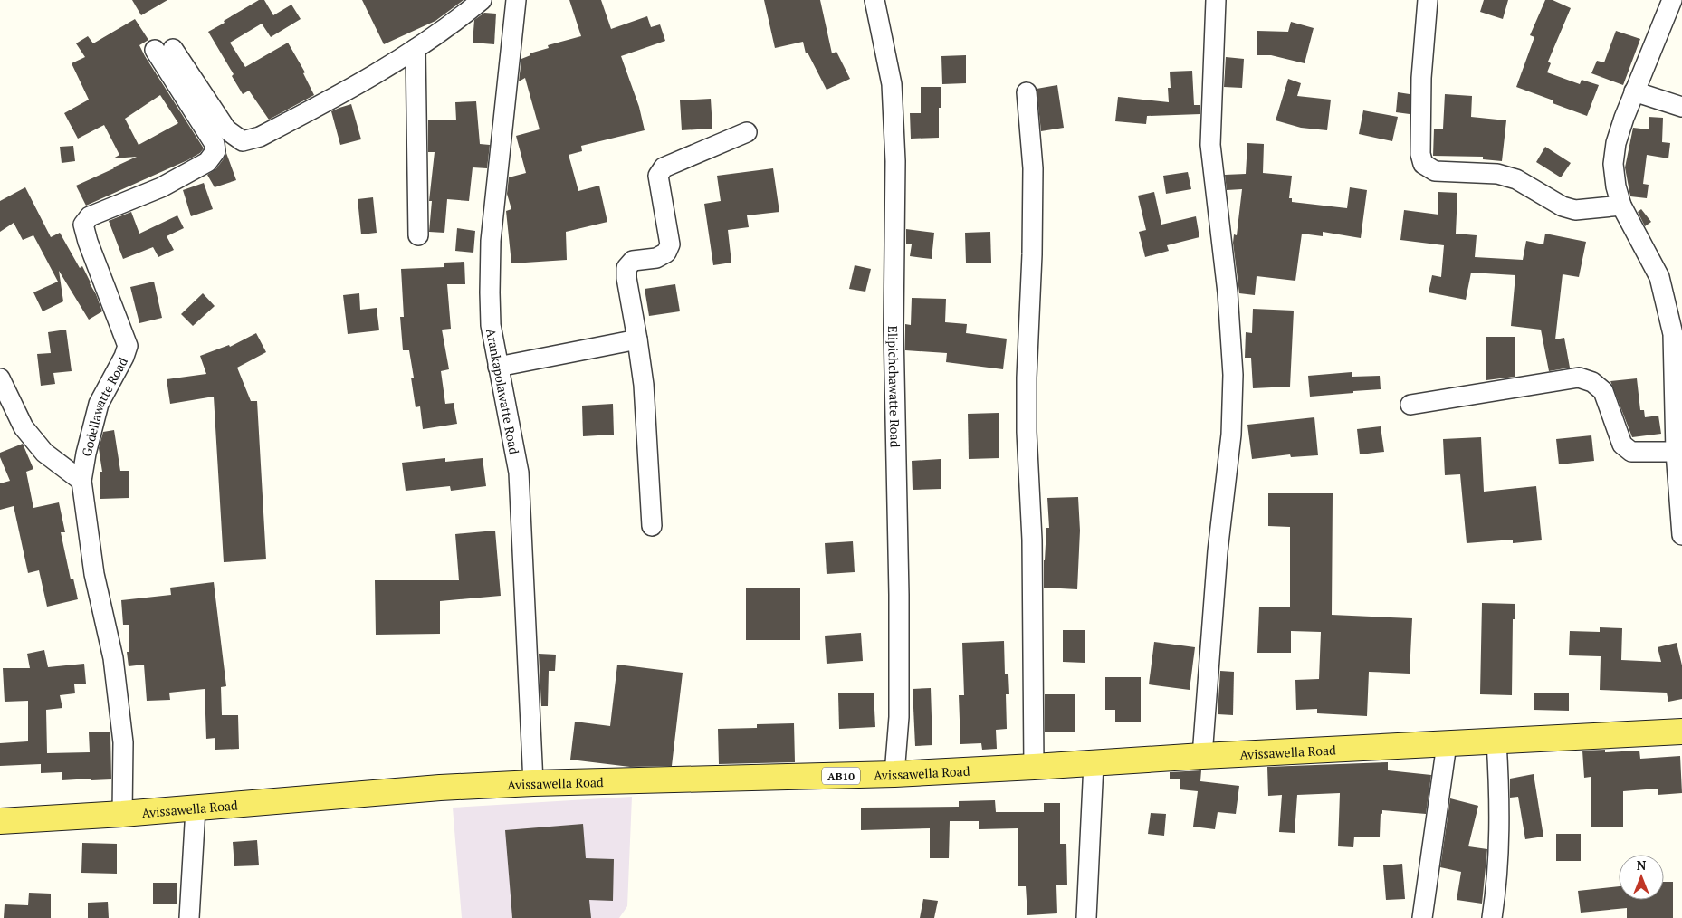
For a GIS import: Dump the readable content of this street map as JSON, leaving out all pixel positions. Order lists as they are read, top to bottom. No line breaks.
{"streets":{"main road":["Avissawella Road","AB10"],"street":["Elipichchawatte Road","Arankapolawatte Road","Godellawatte Road"]},"crossings":[["Elipichchawatte Road","Avissawella Road"],["Arankapolawatte Road","Avissawella Road"],["Godellawatte Road","Avissawella Road"]],"north":"top"}
